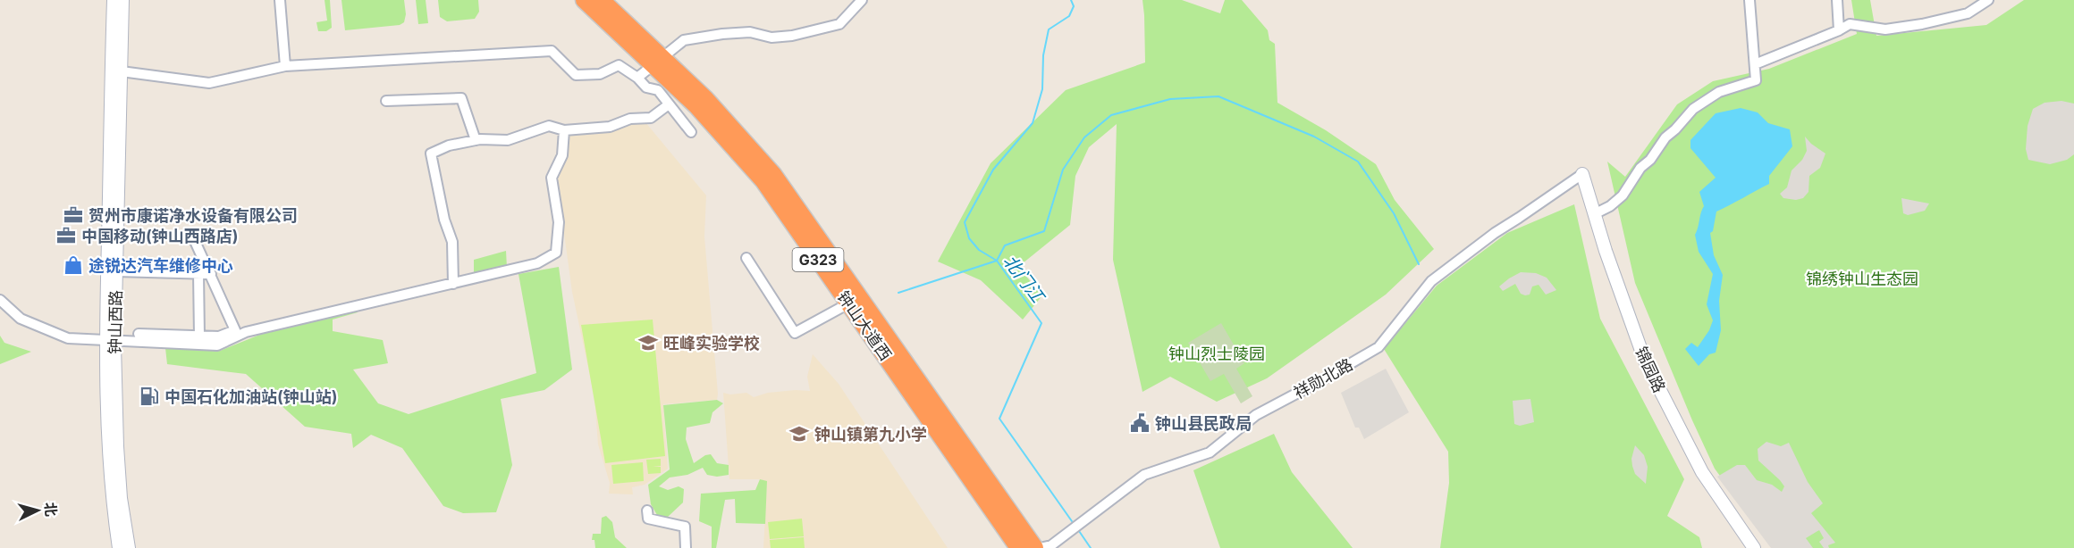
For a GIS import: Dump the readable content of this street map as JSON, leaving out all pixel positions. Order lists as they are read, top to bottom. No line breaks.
{"streets":{"highway":["G323","钟山大道西"],"main road":["钟山西路","锦园路"],"street":["祥勋北路"]},"crossings":[["锦园路","祥勋北路"]],"water":["北门江"],"parks":["锦绣钟山生态园","钟山烈士陵园"],"places":{"office":["贺州市康诺净水设备有限公司","中国移动(钟山西路店)"],"shop":["途锐达汽车维修中心"],"school or university":["旺峰实验学校","钟山镇第九小学"],"fuel station":["中国石化加油站(钟山站)"],"public building":["钟山县民政局"]},"north":"right"}
